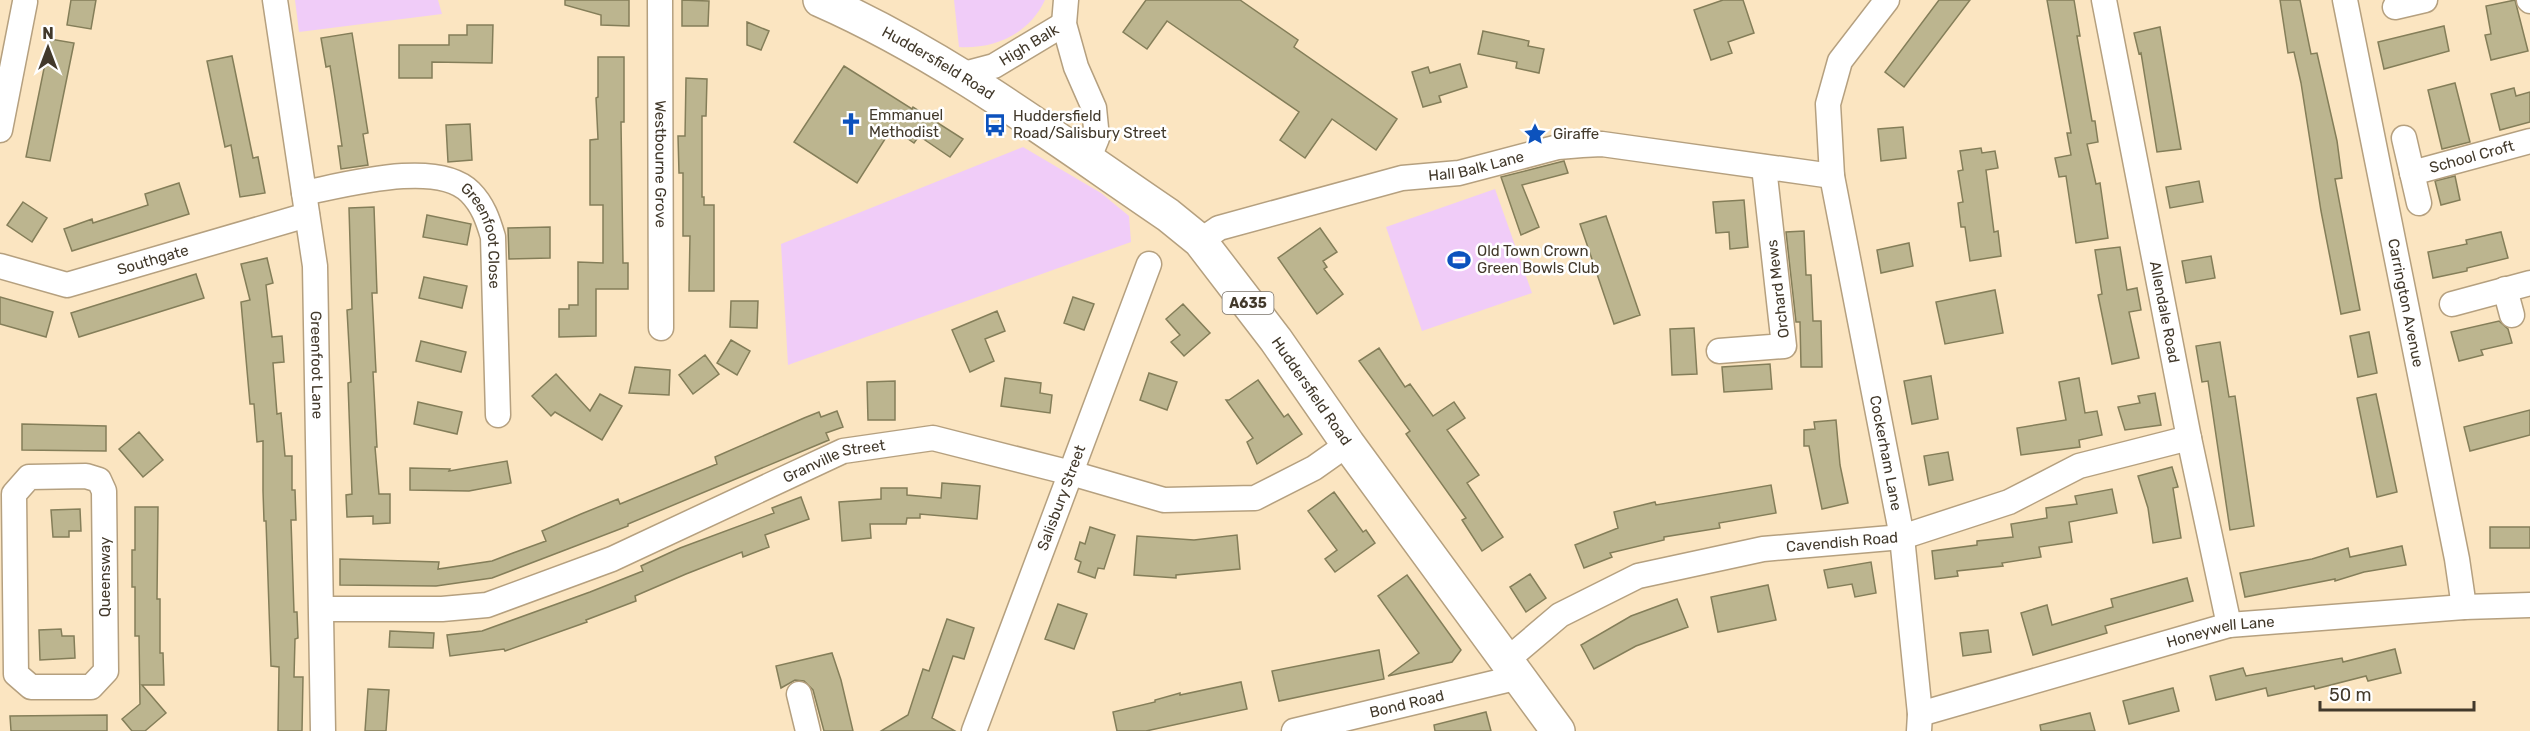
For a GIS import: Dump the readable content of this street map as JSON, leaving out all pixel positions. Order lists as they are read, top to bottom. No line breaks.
{"streets":{"highway":["Huddersfield Road","A635"],"street":["High Balk","School Croft","Westbourne Grove","Hall Balk Lane","Greenfoot Close","Southgate","Orchard Mews","Carrington Avenue","Allendale Road","Greenfoot Lane","Cockerham Lane","Granville Street","Salisbury Street","Cavendish Road","Queensway","Honeywell Lane","Bond Road"]},"crossings":[["High Balk","Huddersfield Road"],["Huddersfield Road","Hall Balk Lane"],["Huddersfield Road","Granville Street"],["Huddersfield Road","Cavendish Road"],["Huddersfield Road","Bond Road"],["Hall Balk Lane","Orchard Mews"],["Hall Balk Lane","Cockerham Lane"],["Greenfoot Close","Southgate"],["Greenfoot Close","Greenfoot Lane"],["Southgate","Greenfoot Lane"],["Carrington Avenue","Honeywell Lane"],["Allendale Road","Cavendish Road"],["Allendale Road","Honeywell Lane"],["Greenfoot Lane","Granville Street"],["Cockerham Lane","Cavendish Road"],["Cockerham Lane","Honeywell Lane"],["Granville Street","Salisbury Street"],["Cavendish Road","Bond Road"]],"places":{"church":["Emmanuel Methodist"],"bus stop":["Huddersfield Road/Salisbury Street"],"place":["Giraffe"],"sports":["Old Town Crown Green Bowls Club"]},"scale_bar":"50 m","north":"top"}
